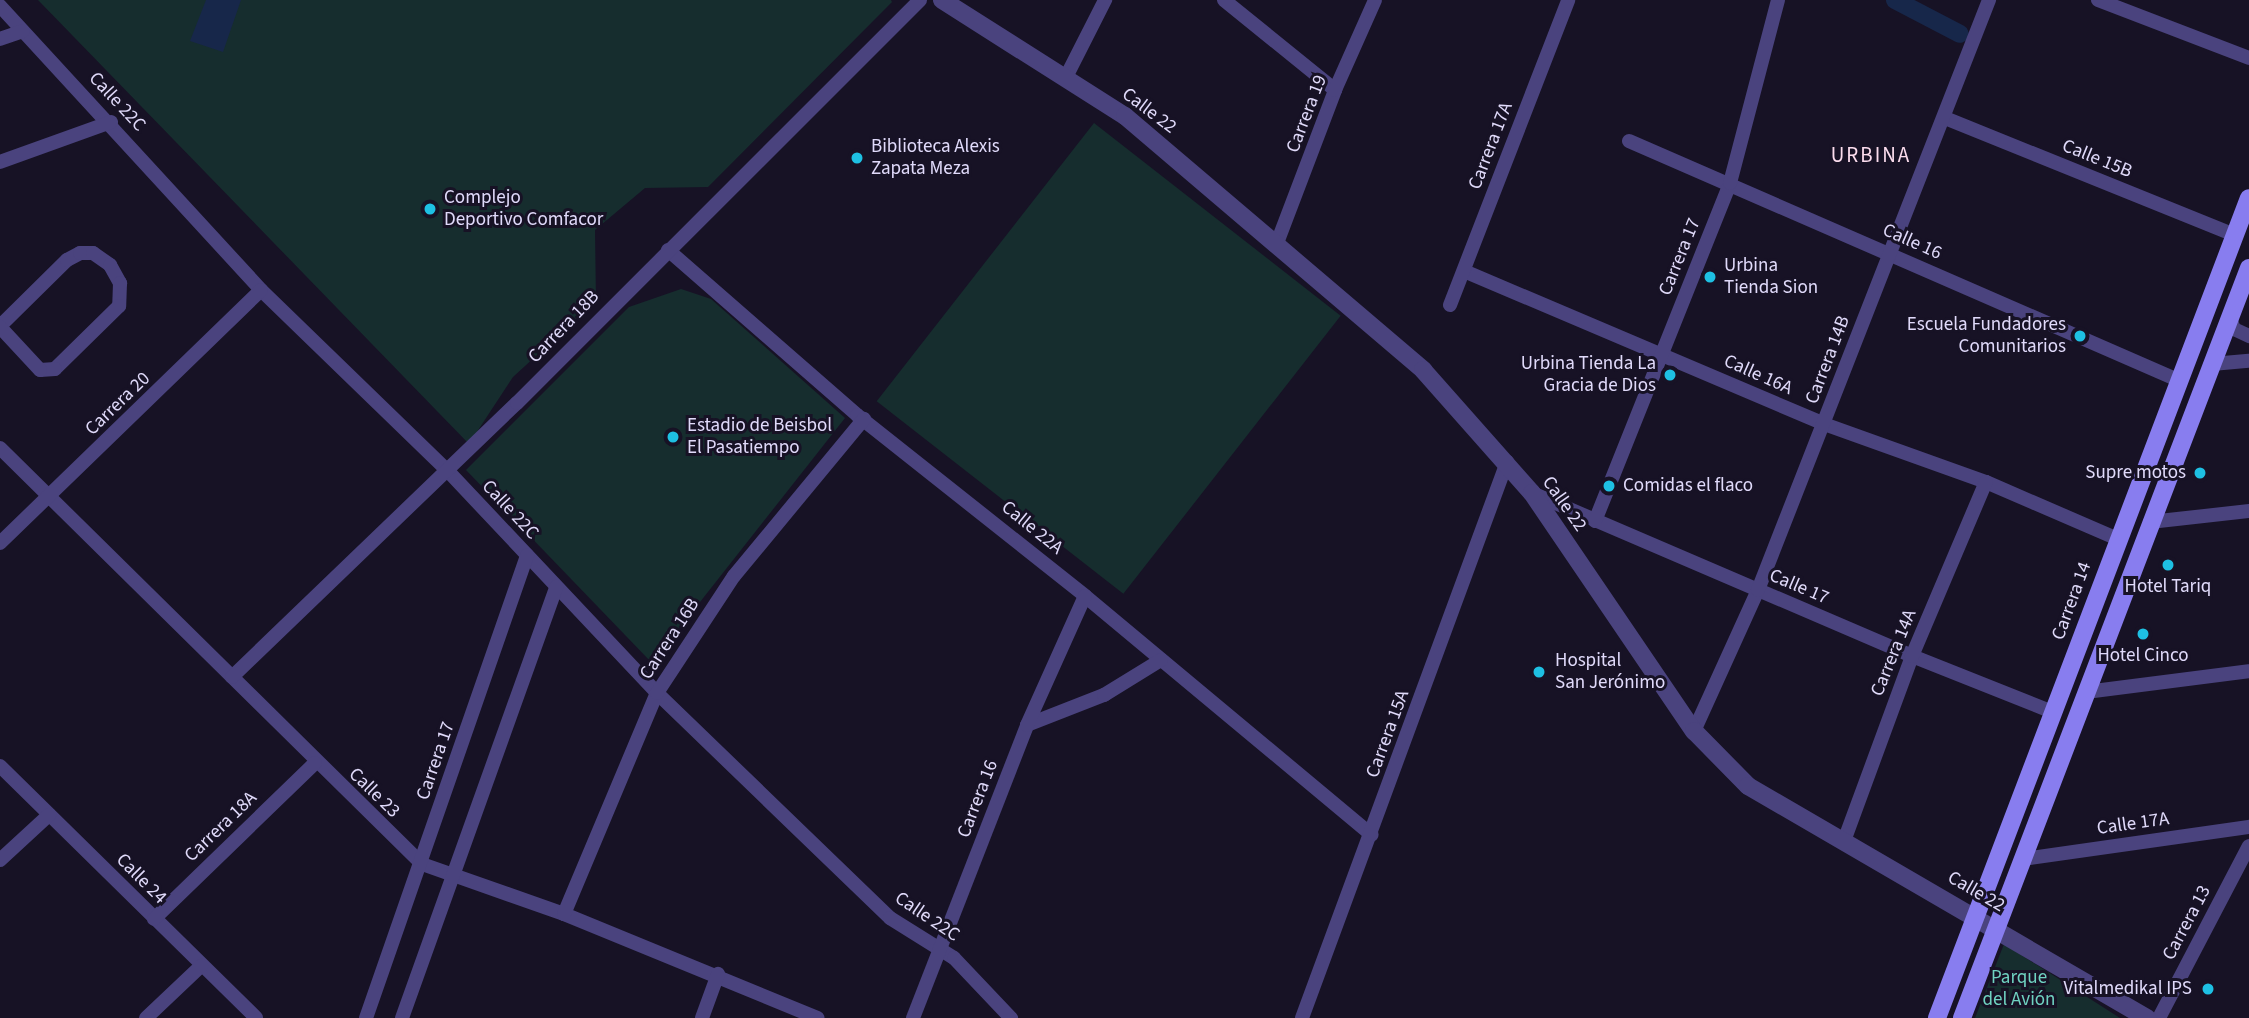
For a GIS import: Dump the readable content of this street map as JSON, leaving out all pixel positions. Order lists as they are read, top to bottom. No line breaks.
{"streets":{"main road":["Carrera 14"],"street":["Calle 22C","Calle 22","Carrera 19","Carrera 17A","Calle 15B","Calle 16","Carrera 17","Carrera 18B","Carrera 14B","Calle 16A","Carrera 20","Calle 22A","Calle 17","Carrera 16B","Carrera 14A","Carrera 15A","Calle 23","Carrera 16","Calle 17A","Carrera 18A","Calle 24","Carrera 13"]},"crossings":[["Calle 22C","Carrera 17"],["Calle 22C","Carrera 18B"],["Calle 22C","Carrera 20"],["Calle 22C","Carrera 16B"],["Calle 22C","Carrera 16"],["Calle 22","Carrera 19"],["Calle 22","Carrera 14B"],["Calle 22","Calle 17"],["Calle 22","Carrera 14"],["Calle 22","Carrera 14A"],["Calle 22","Carrera 15A"],["Carrera 17A","Calle 16A"],["Calle 15B","Carrera 14B"],["Calle 15B","Carrera 14"],["Calle 16","Carrera 17"],["Calle 16","Carrera 14B"],["Calle 16","Carrera 14"],["Carrera 17","Calle 16A"],["Carrera 17","Calle 17"],["Carrera 17","Calle 23"],["Carrera 18B","Calle 22A"],["Carrera 18B","Calle 23"],["Carrera 14B","Calle 16A"],["Carrera 14B","Calle 17"],["Calle 16A","Carrera 14"],["Calle 16A","Carrera 14A"],["Carrera 20","Calle 23"],["Calle 22A","Carrera 16B"],["Calle 22A","Carrera 15A"],["Calle 22A","Carrera 16"],["Calle 17","Carrera 14"],["Calle 17","Carrera 14A"],["Carrera 16B","Calle 23"],["Calle 23","Carrera 18A"],["Carrera 18A","Calle 24"]],"districts":["URBINA"],"parks":["Parque del Avión"],"places":["Biblioteca Alexis Zapata Meza","Complejo Deportivo Comfacor","Urbina Tienda Sion","Escuela Fundadores Comunitarios","Urbina Tienda La Gracia de Dios","Estadio de Beisbol El Pasatiempo","Supre motos","Comidas el flaco","Hotel Tariq","Hotel Cinco","Hospital San Jerónimo","Vitalmedikal IPS"]}
